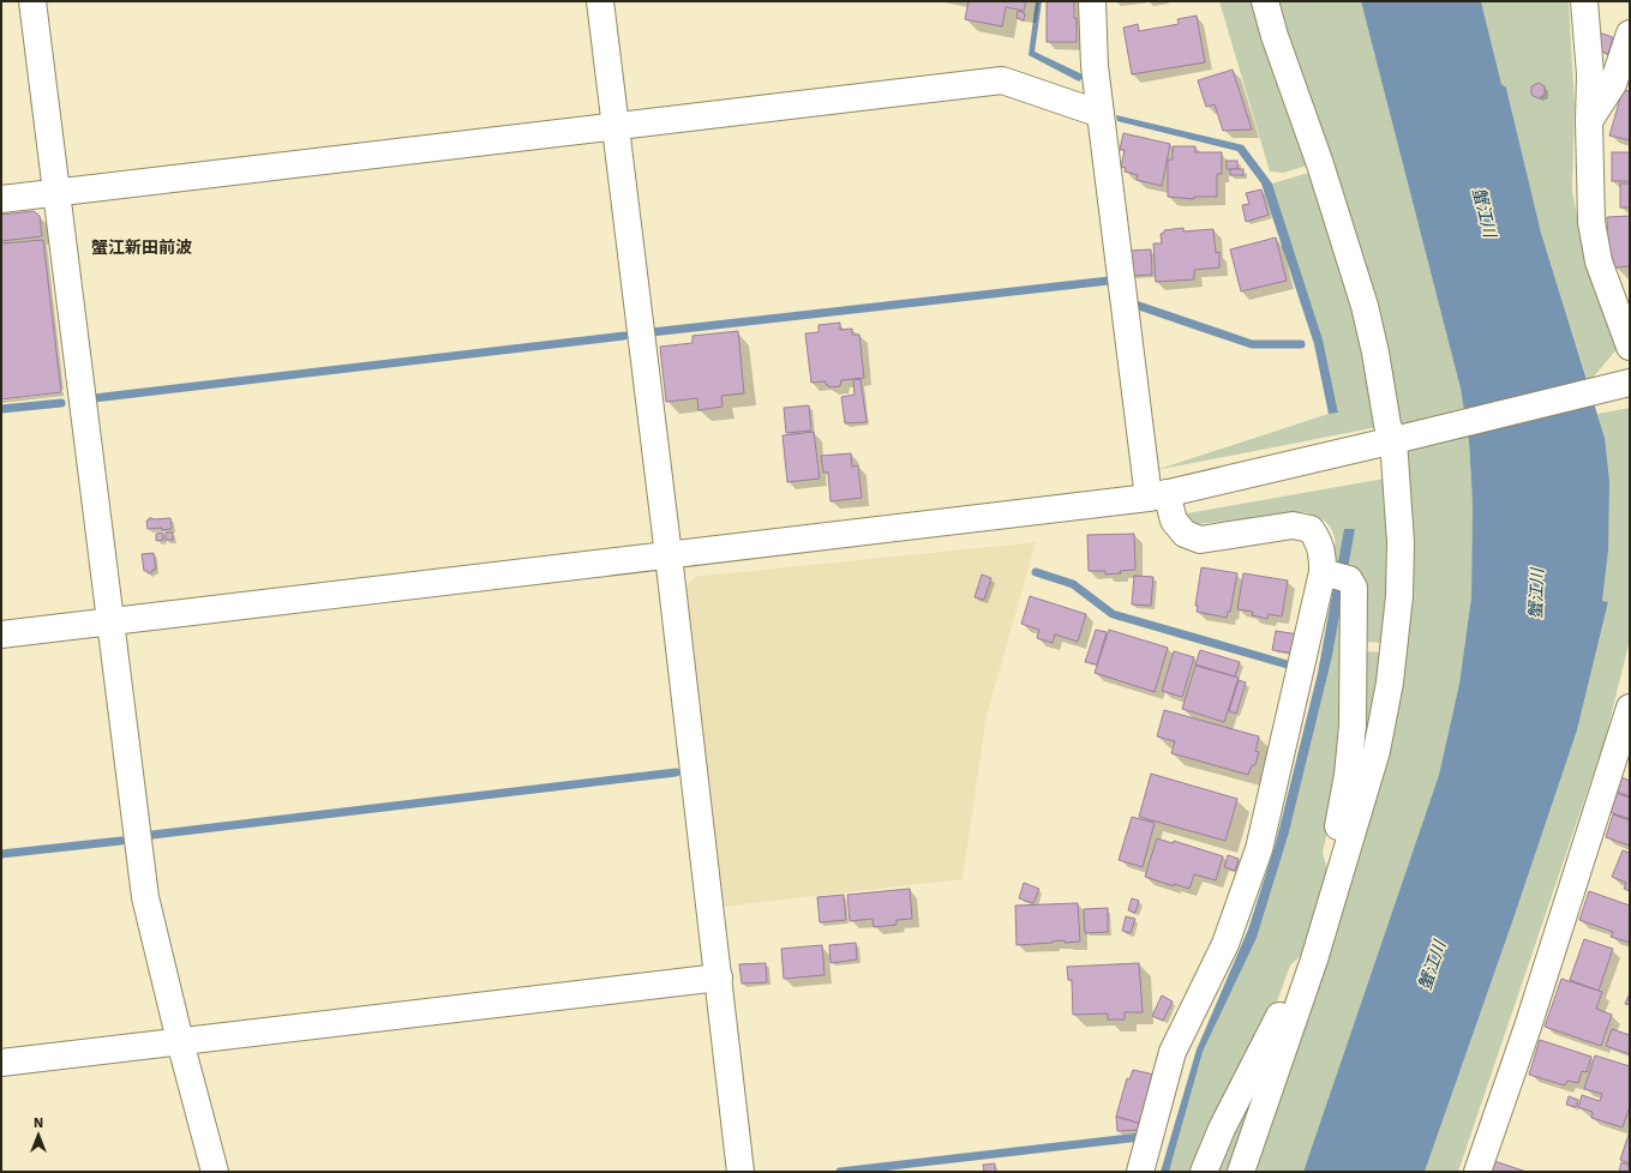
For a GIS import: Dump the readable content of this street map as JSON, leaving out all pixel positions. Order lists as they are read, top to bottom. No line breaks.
{"districts":["蟹江新田前波"],"water":["蟹江川"],"north":"top"}
